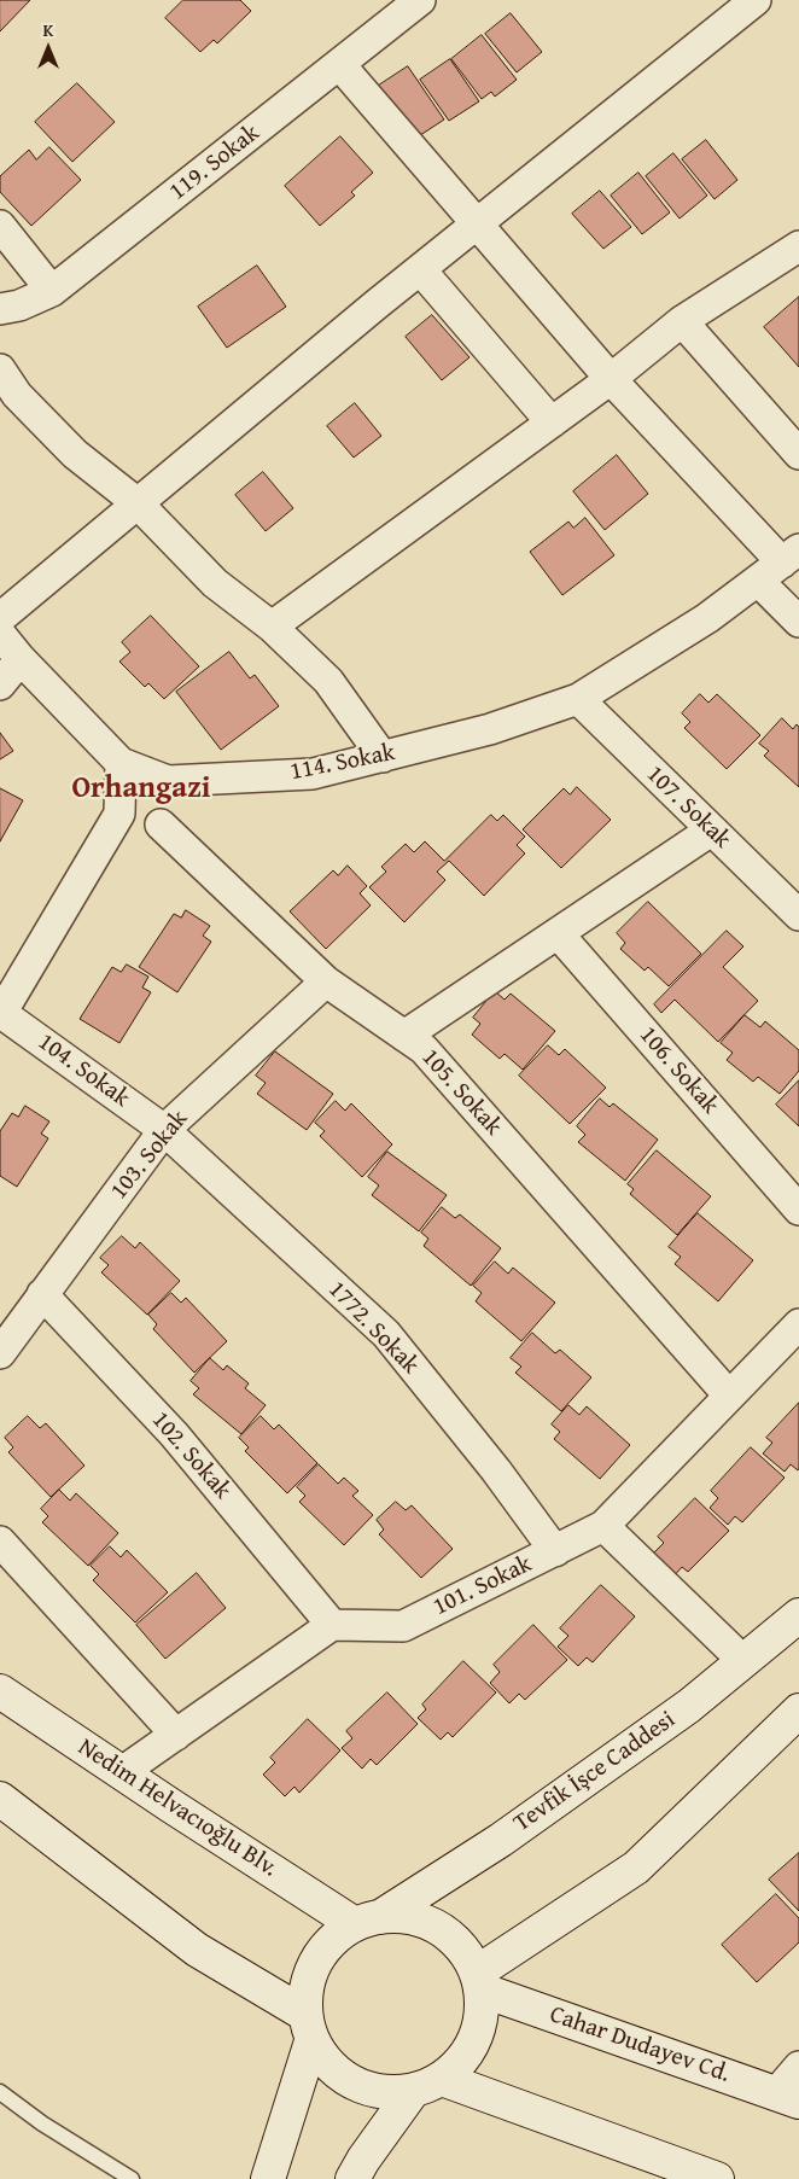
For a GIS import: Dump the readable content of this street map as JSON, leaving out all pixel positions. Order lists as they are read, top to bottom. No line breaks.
{"streets":{"main road":["Tevfik İşce Caddesi","Nedim Helvacıoğlu Blv.","Cahar Dudayev Cd."],"street":["119. Sokak","114. Sokak","107. Sokak","104. Sokak","106. Sokak","105. Sokak","103. Sokak","1772. Sokak","102. Sokak","101. Sokak"]},"crossings":[["114. Sokak","107. Sokak"],["104. Sokak","103. Sokak"],["104. Sokak","1772. Sokak"],["105. Sokak","103. Sokak"],["105. Sokak","101. Sokak"],["103. Sokak","1772. Sokak"],["103. Sokak","102. Sokak"],["1772. Sokak","101. Sokak"],["102. Sokak","101. Sokak"],["Tevfik İşce Caddesi","Nedim Helvacıoğlu Blv."],["Tevfik İşce Caddesi","Cahar Dudayev Cd."],["Nedim Helvacıoğlu Blv.","Cahar Dudayev Cd."]],"districts":["Orhangazi"],"north":"top"}
